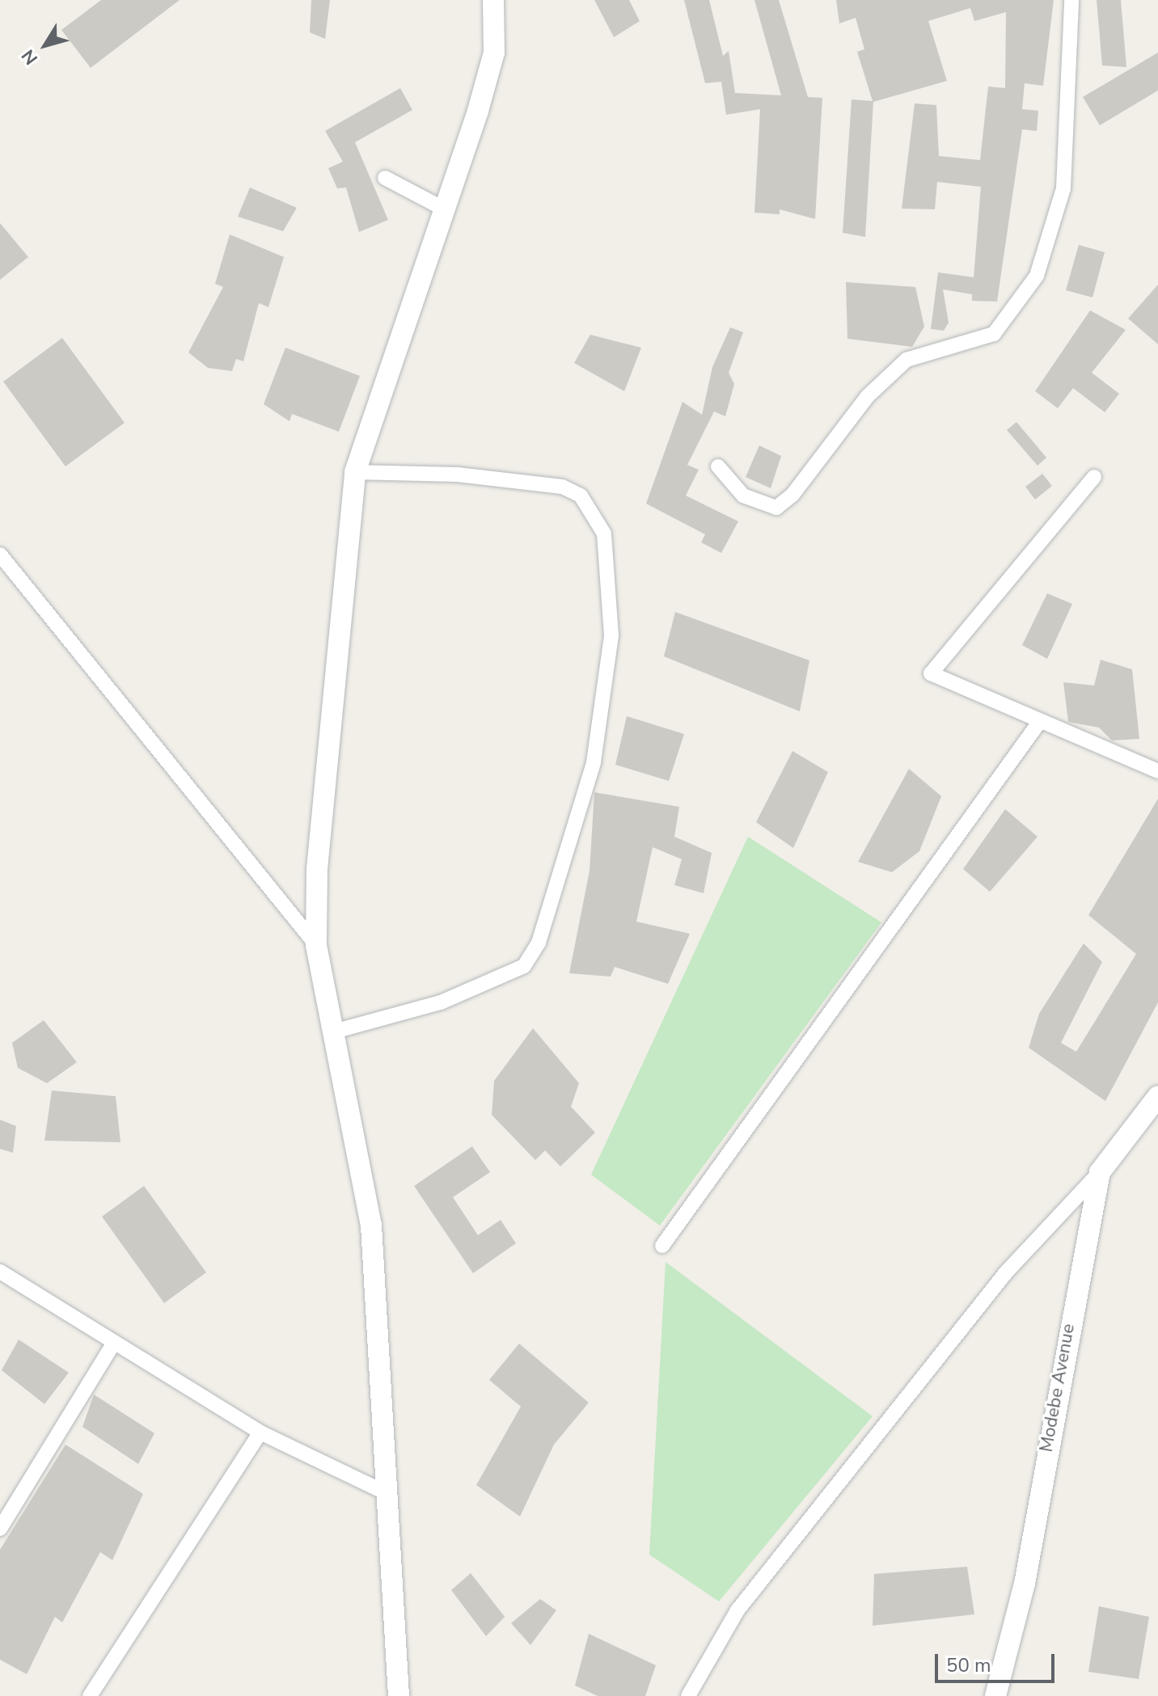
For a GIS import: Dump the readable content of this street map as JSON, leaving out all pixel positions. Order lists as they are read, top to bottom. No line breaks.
{"streets":{"street":["Modebe Avenue"]},"scale_bar":"50 m","north":"bottom left"}
